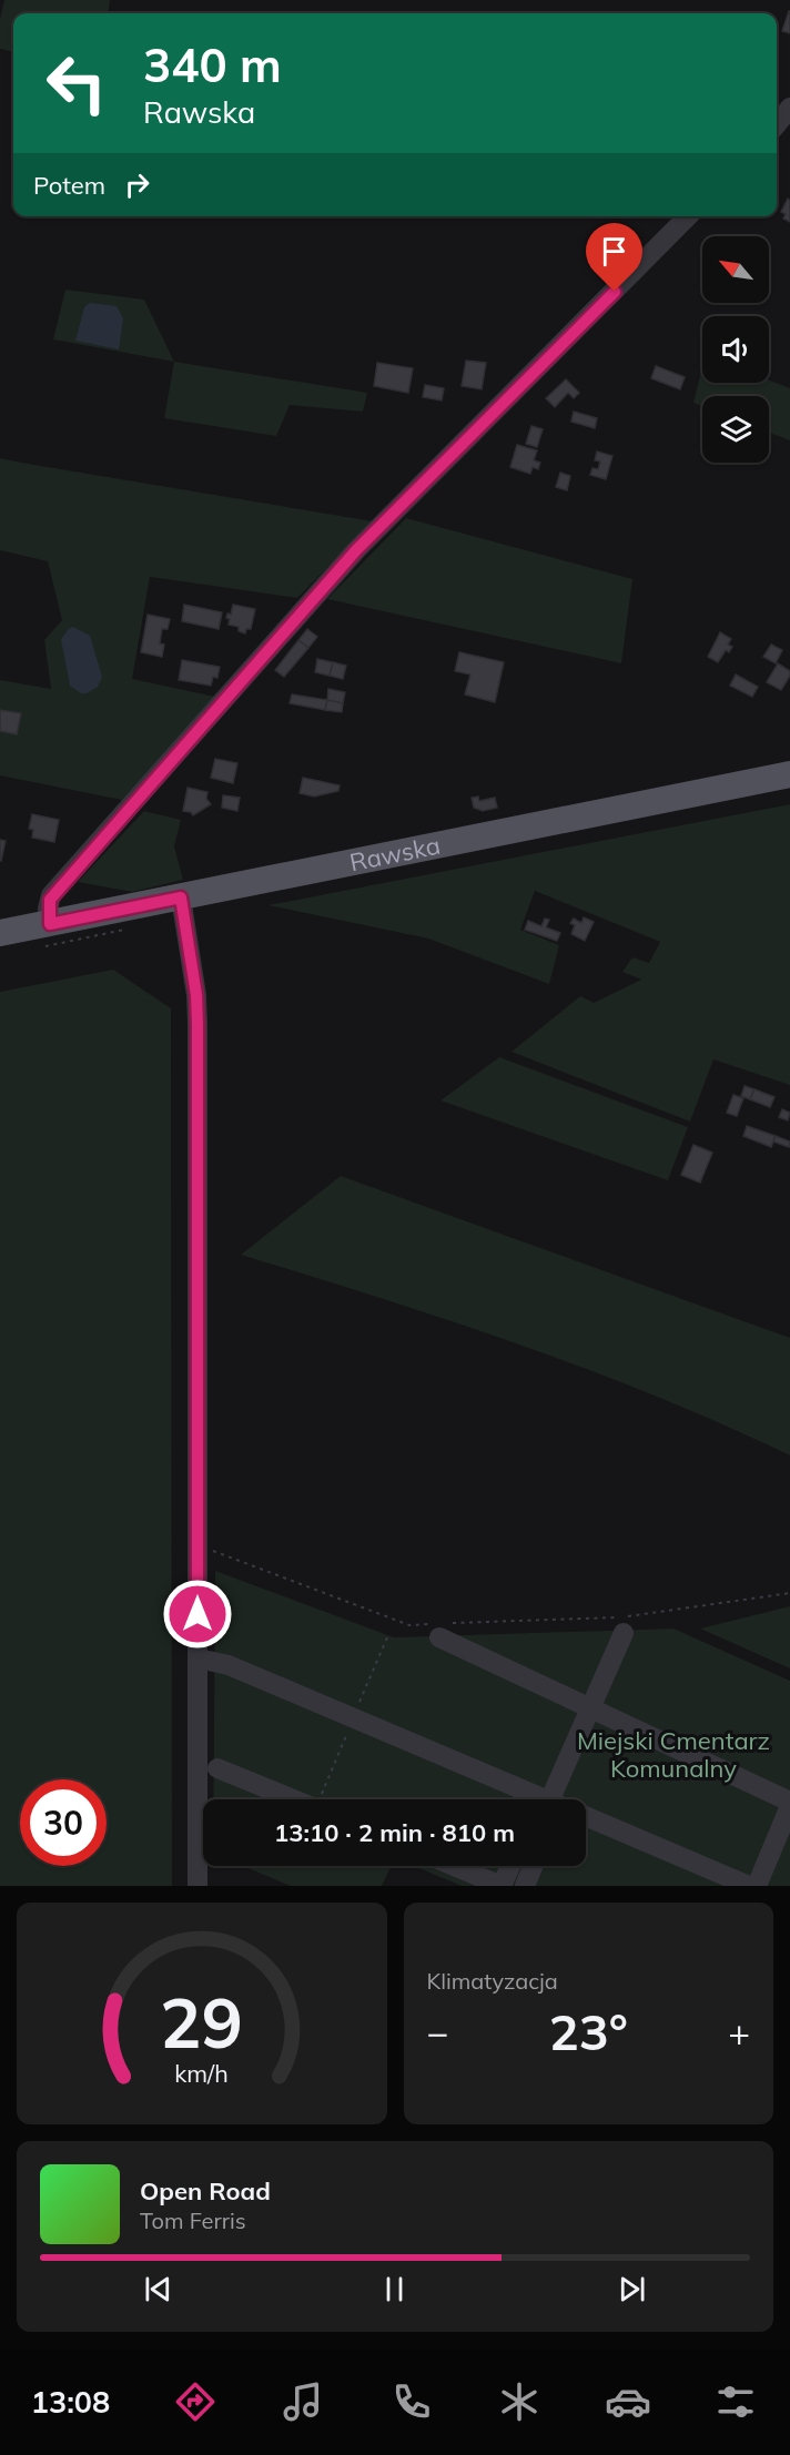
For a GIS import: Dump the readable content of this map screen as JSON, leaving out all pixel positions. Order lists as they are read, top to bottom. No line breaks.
{"streets":{"main road":["Rawska"]},"parks":["Miejski Cmentarz Komunalny"],"north":"top left","page":{"turn":["340 m","Rawska"],"then":"Potem","limit":"30","trip":"13:10 · 2 min · 810 m","tile":"Klimatyzacja","heat":["−","23°","+"],"song":["Open Road","Tom Ferris"],"tabs":"13:08","gauge":["29","km/h"]}}
